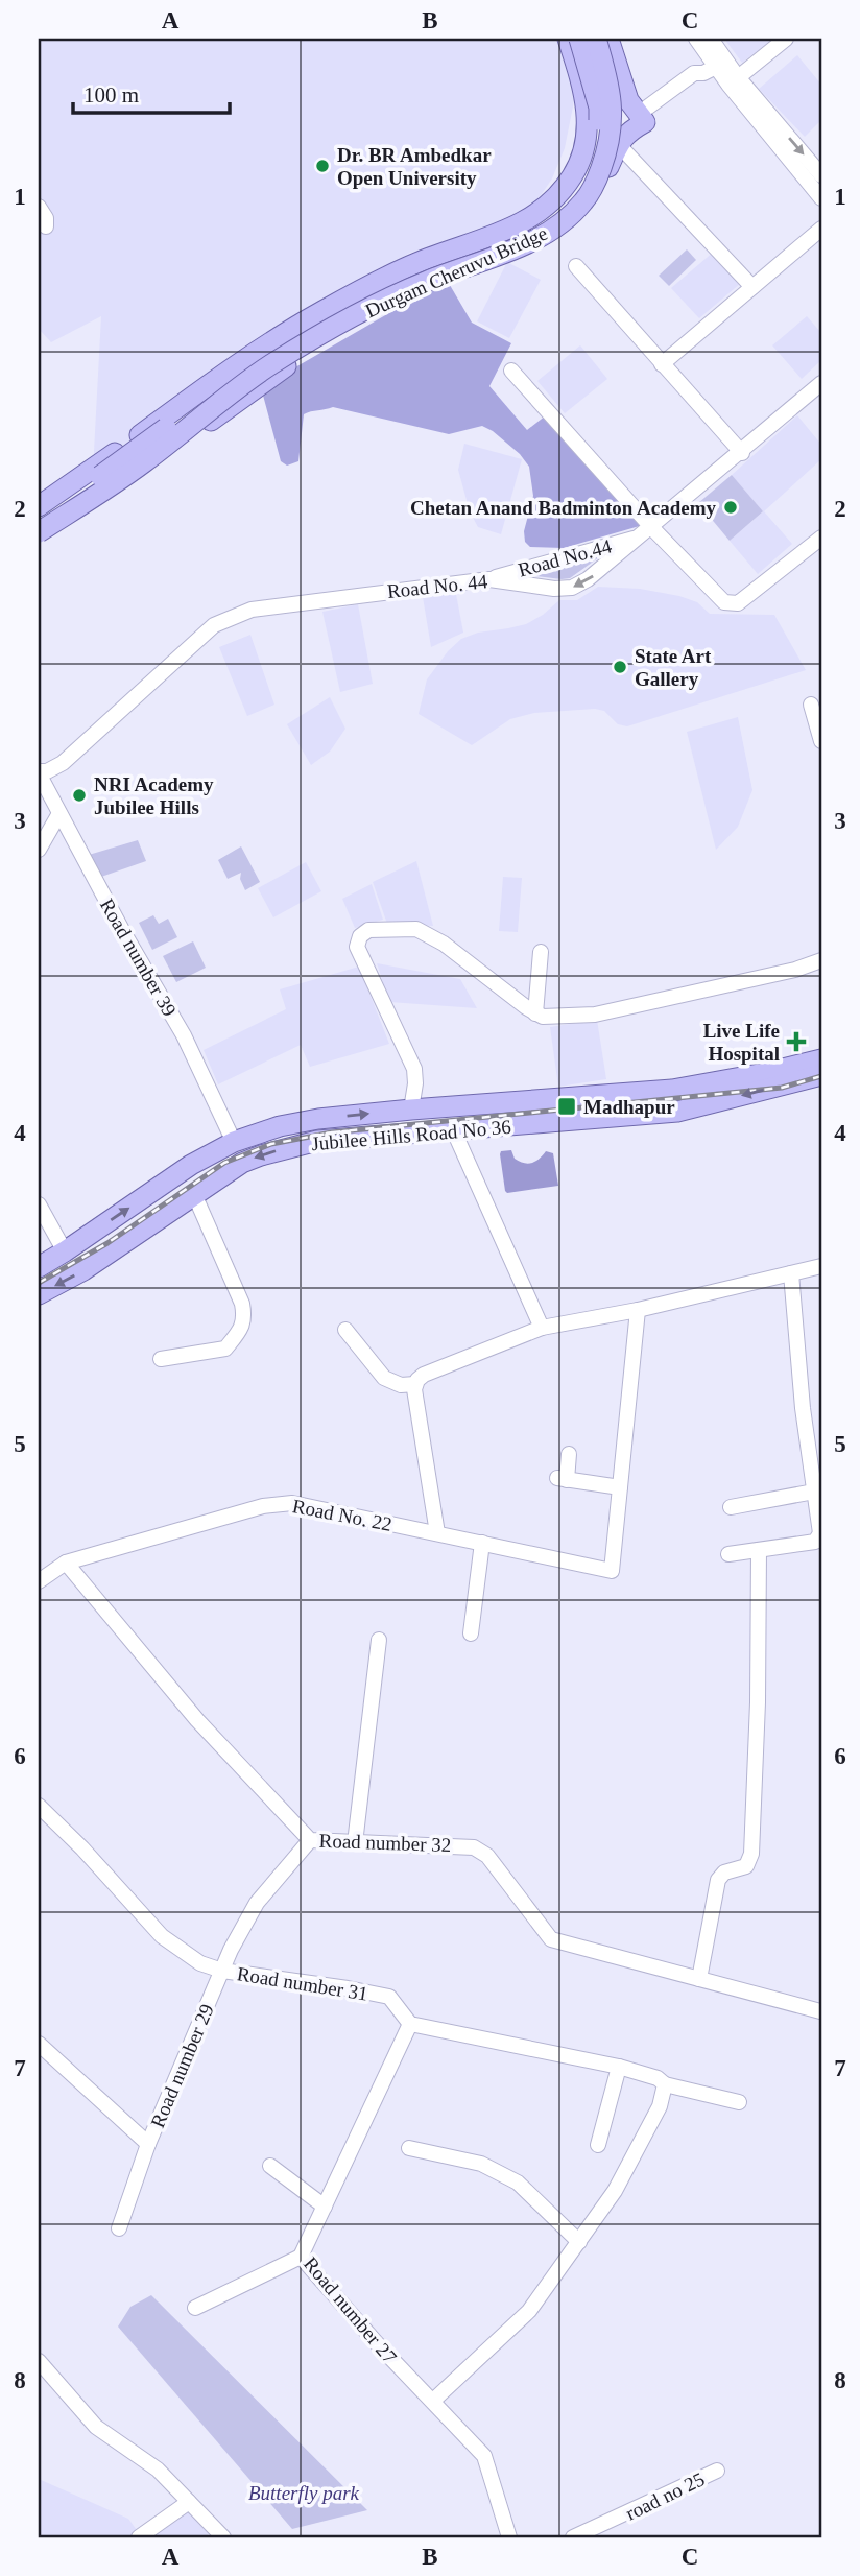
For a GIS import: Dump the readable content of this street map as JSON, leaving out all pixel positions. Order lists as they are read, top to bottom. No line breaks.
{"streets":{"main road":["Durgam Cheruvu Bridge","Jubilee Hills Road No 36"],"street":["Road No.44","Road No. 44","Road number 39","Road No. 22","Road number 32","Road number 31","Road number 29","Road number 27","road no 25"]},"crossings":[["Road No.44","Road No. 44"],["Road No. 44","Road number 39"],["Road number 39","Jubilee Hills Road No 36"],["Road No. 22","Road number 32"],["Road number 32","Road number 29"],["Road number 31","Road number 29"],["Road number 31","Road number 27"]],"parks":["Butterfly park"],"places":{"other":["Dr. BR Ambedkar Open University","Chetan Anand Badminton Academy","State Art Gallery","NRI Academy Jubilee Hills"],"health":["Live Life Hospital"],"transit":["Madhapur"]},"scale_bar":"100 m","grid":{"columns":["A","B","C"],"rows":["1","2","3","4","5","6","7","8"]}}
